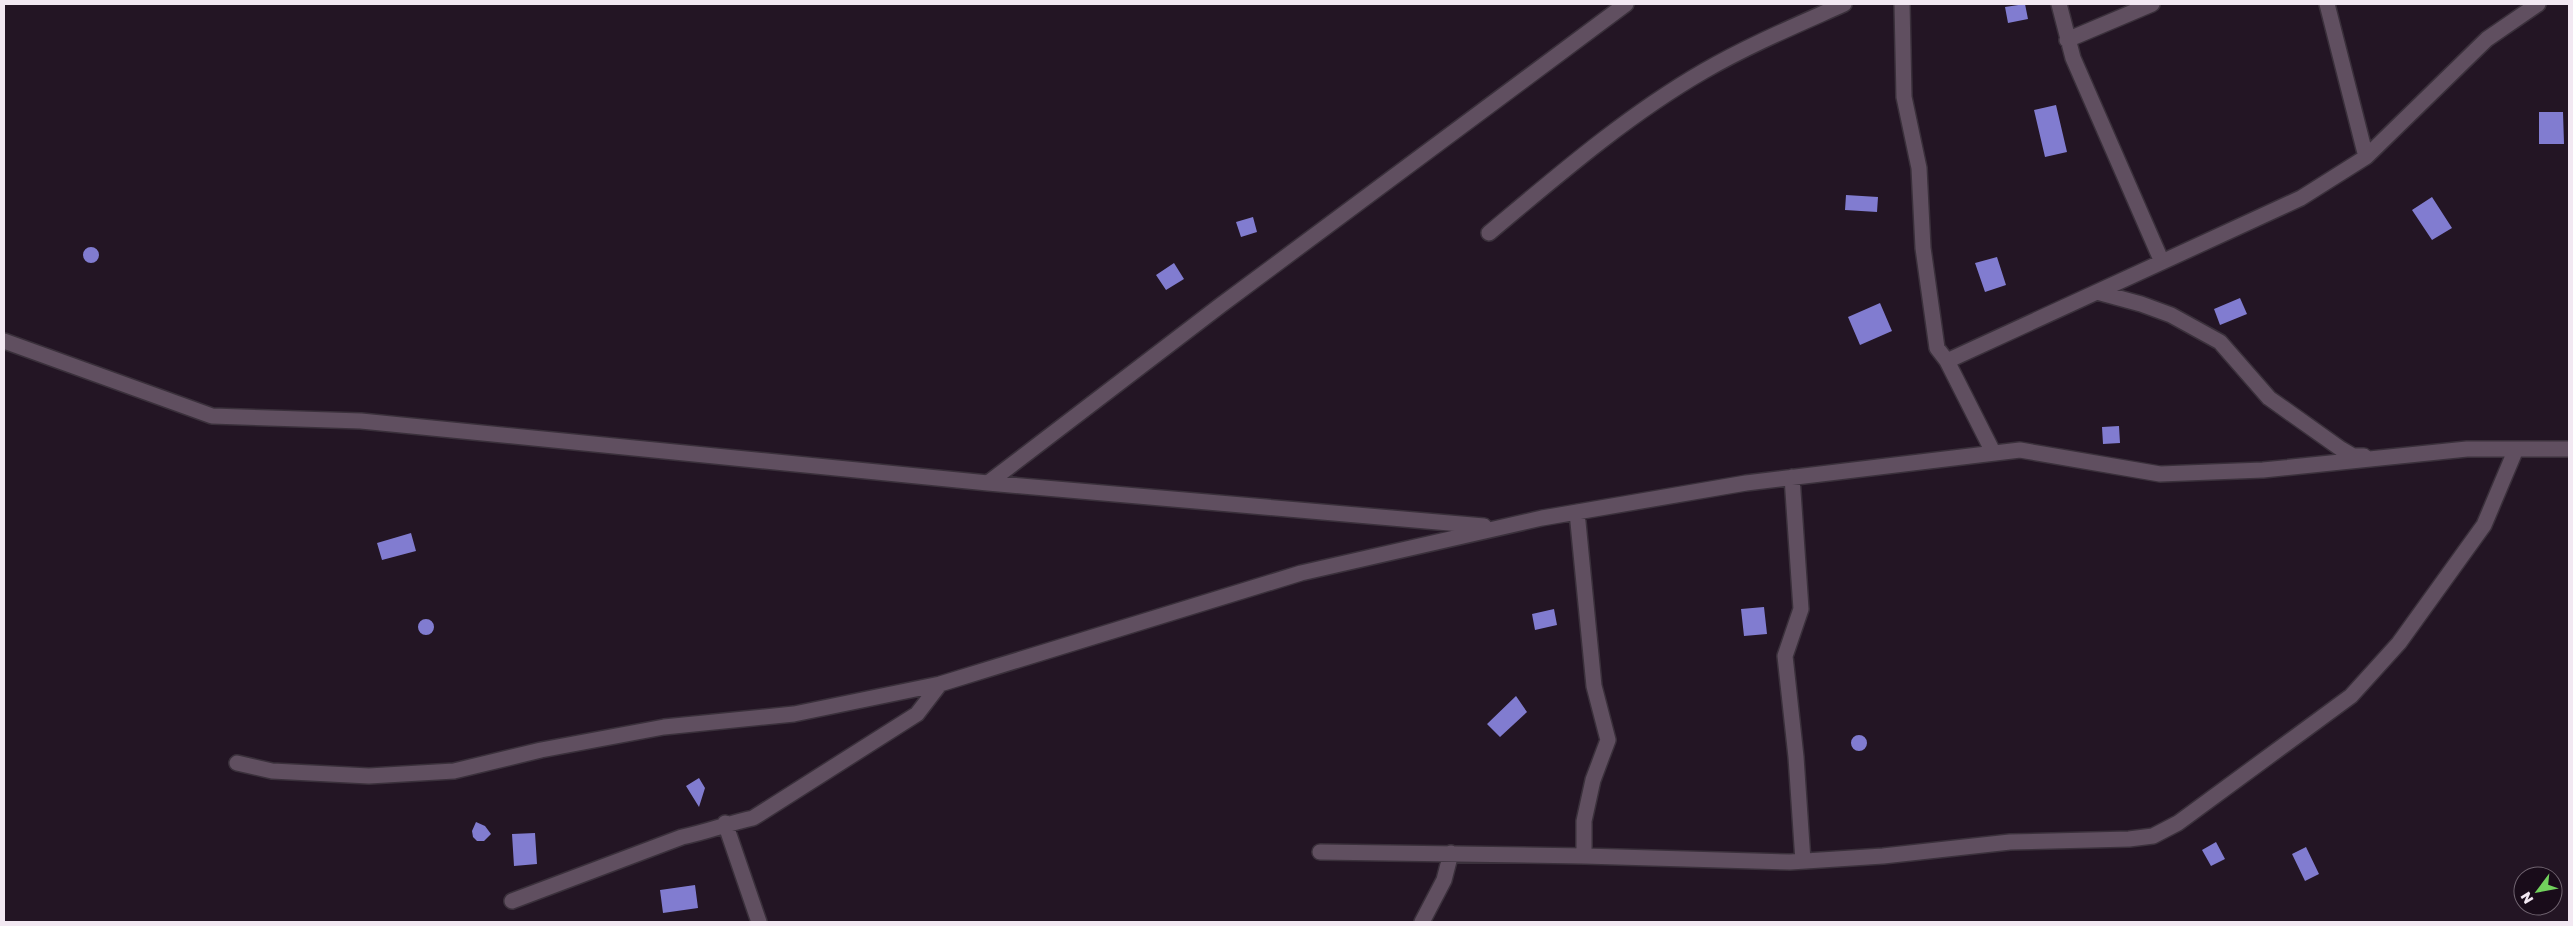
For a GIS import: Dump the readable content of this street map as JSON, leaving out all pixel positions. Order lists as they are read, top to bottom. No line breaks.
{"north":"bottom left"}
